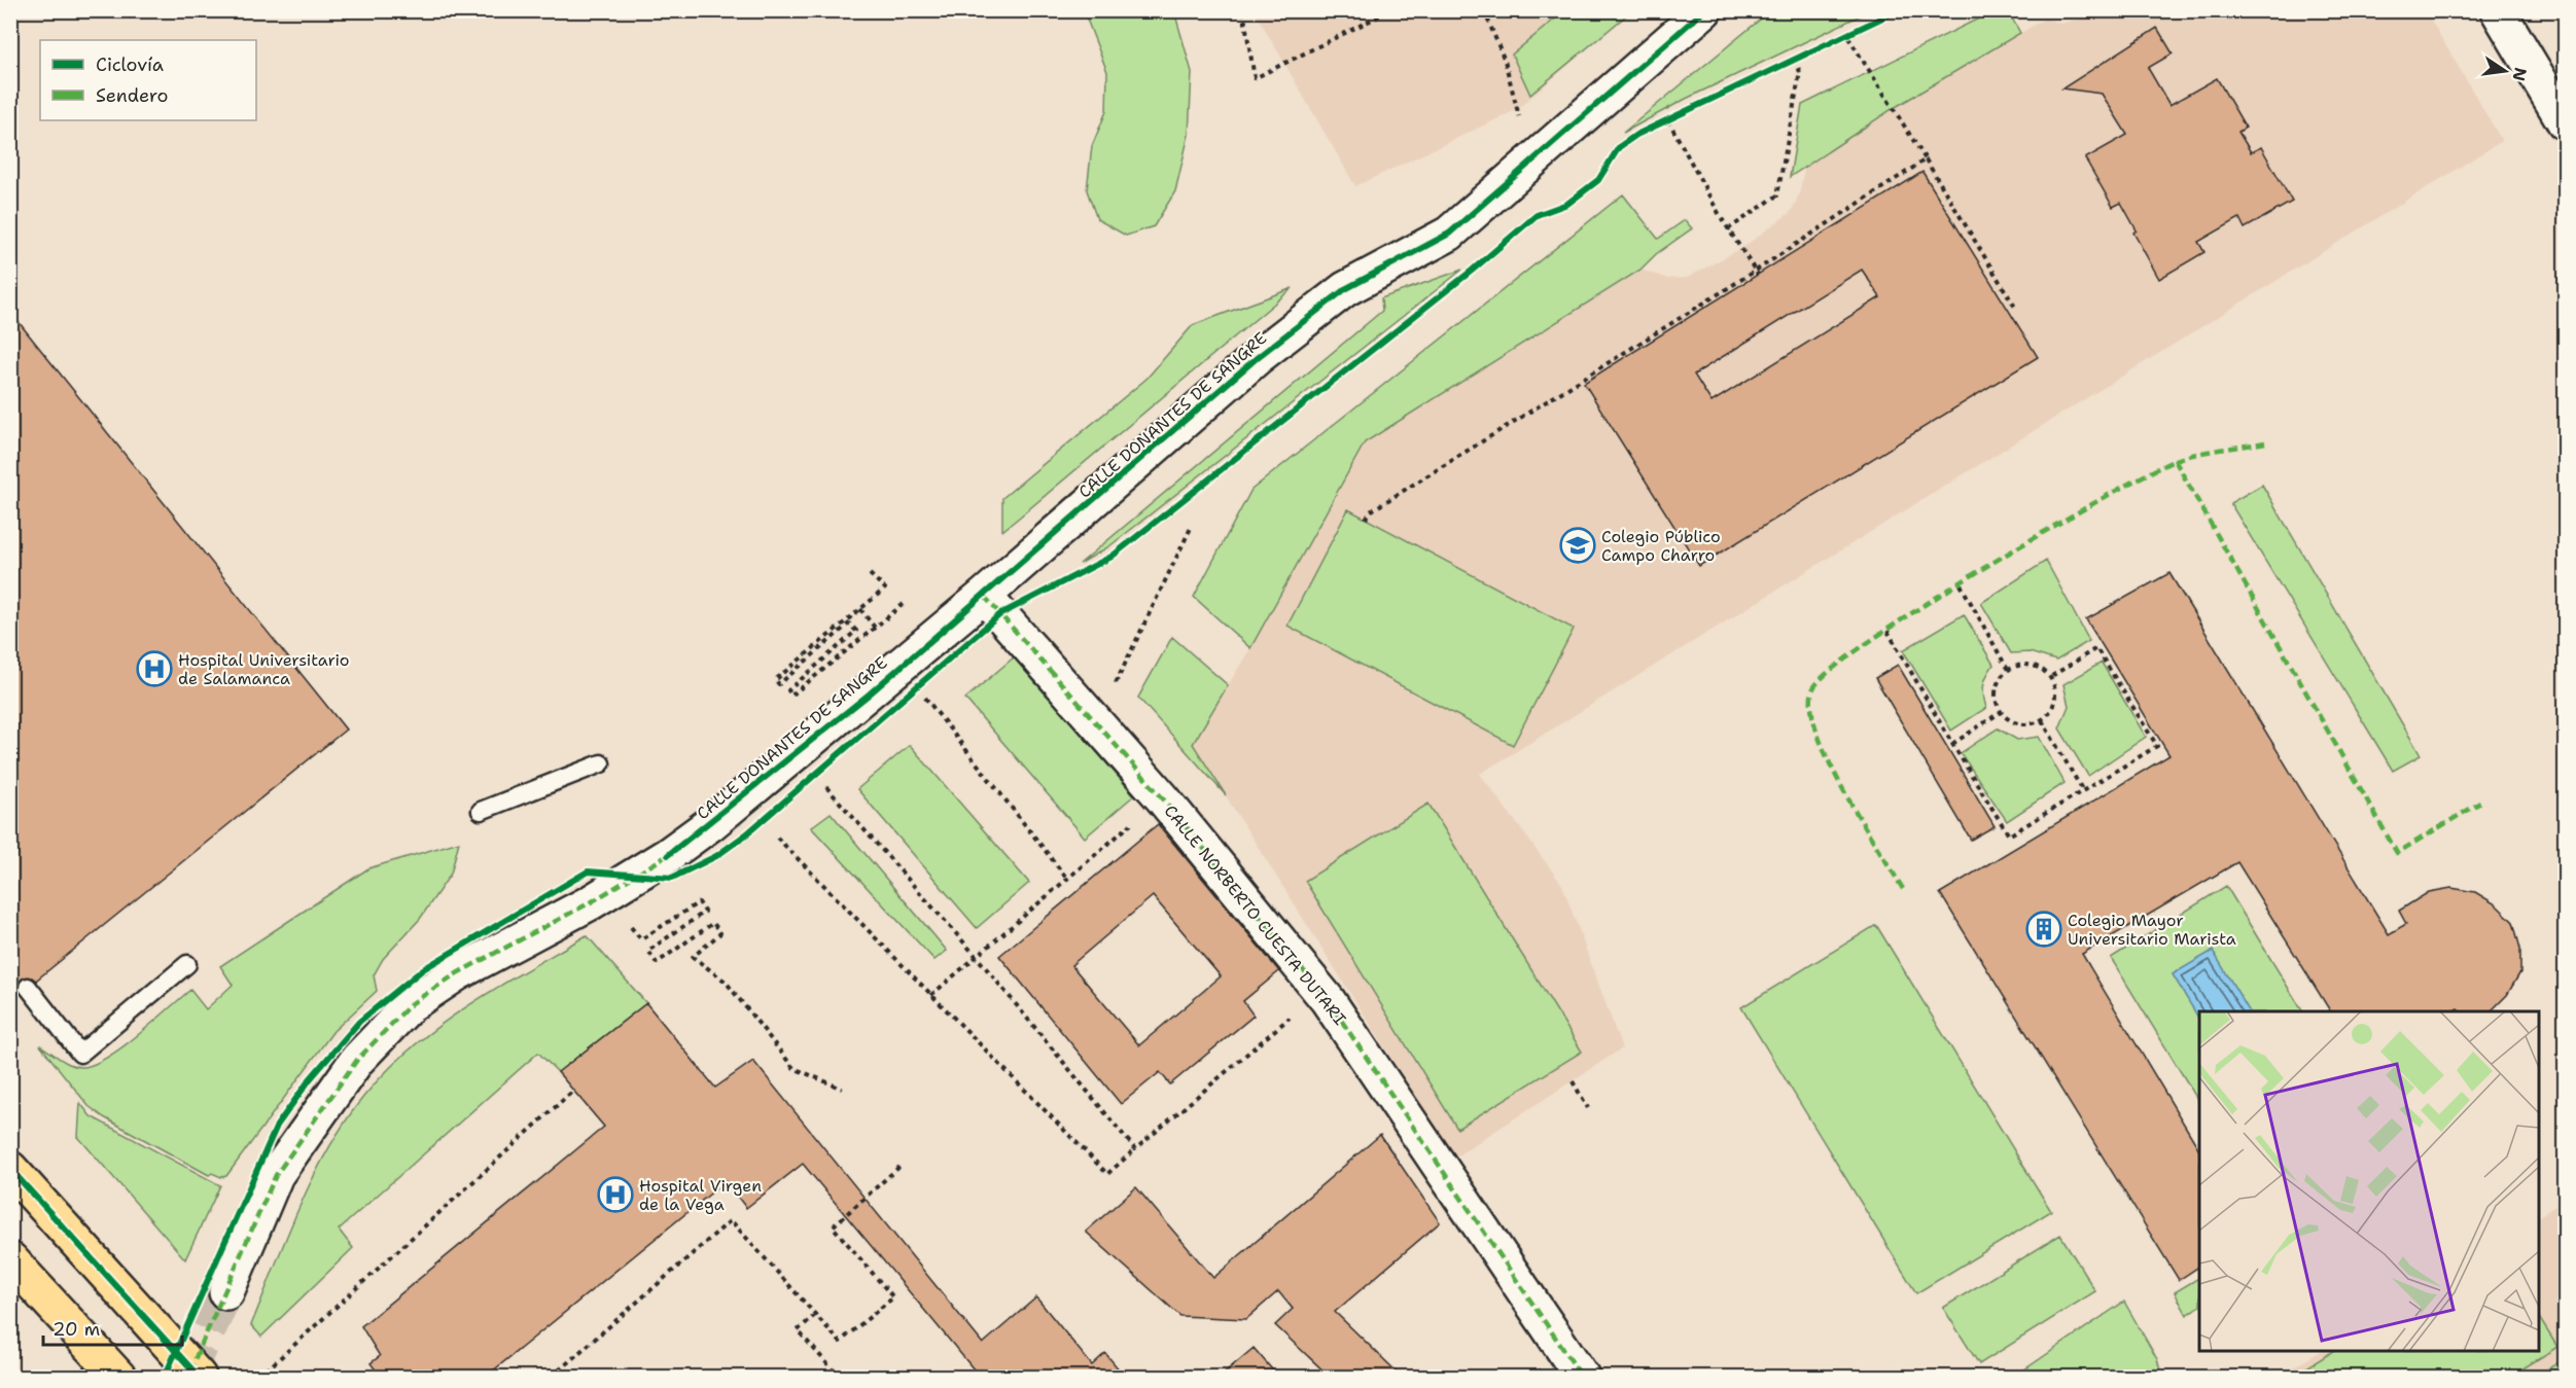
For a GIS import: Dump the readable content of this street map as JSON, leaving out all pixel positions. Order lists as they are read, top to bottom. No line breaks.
{"streets":{"street":["CALLE DONANTES DE SANGRE","CALLE NORBERTO CUESTA DUTARI"]},"crossings":[["CALLE DONANTES DE SANGRE","CALLE NORBERTO CUESTA DUTARI"]],"places":{"school or university":["Colegio Público Campo Charro"],"hospital":["Hospital Universitario de Salamanca","Hospital Virgen de la Vega"],"building":["Colegio Mayor Universitario Marista"]},"legend":["Ciclovía","Sendero"],"scale_bar":"20 m","north":"right"}
